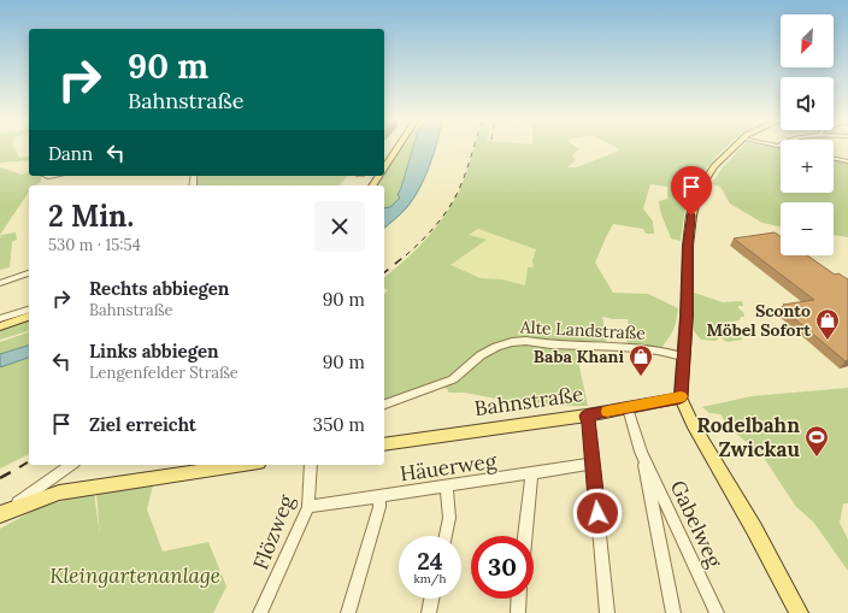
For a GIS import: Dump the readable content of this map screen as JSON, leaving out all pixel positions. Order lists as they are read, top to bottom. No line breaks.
{"streets":{"main road":["Bahnstraße"],"street":["Alte Landstraße","Häuerweg","Gabelweg","Flözweg"]},"crossings":[["Bahnstraße","Gabelweg"],["Häuerweg","Flözweg"]],"parks":["Kleingartenanlage"],"places":{"shop":["Sconto Möbel Sofort","Baba Khani"],"sports":["Rodelbahn Zwickau"]},"north":"bottom left","page":{"map_buttons":["+","−"],"turn":["90 m","Bahnstraße"],"then":"Dann","heading":["2 Min.","530 m · 15:54"],"list":[{"name":"Rechts abbiegen","note":"Bahnstraße","value":"90 m"},{"name":"Links abbiegen","note":"Lengenfelder Straße","value":"90 m"},{"name":"Ziel erreicht","value":"350 m"}],"speed":"24 km/h","limit":"30"}}
